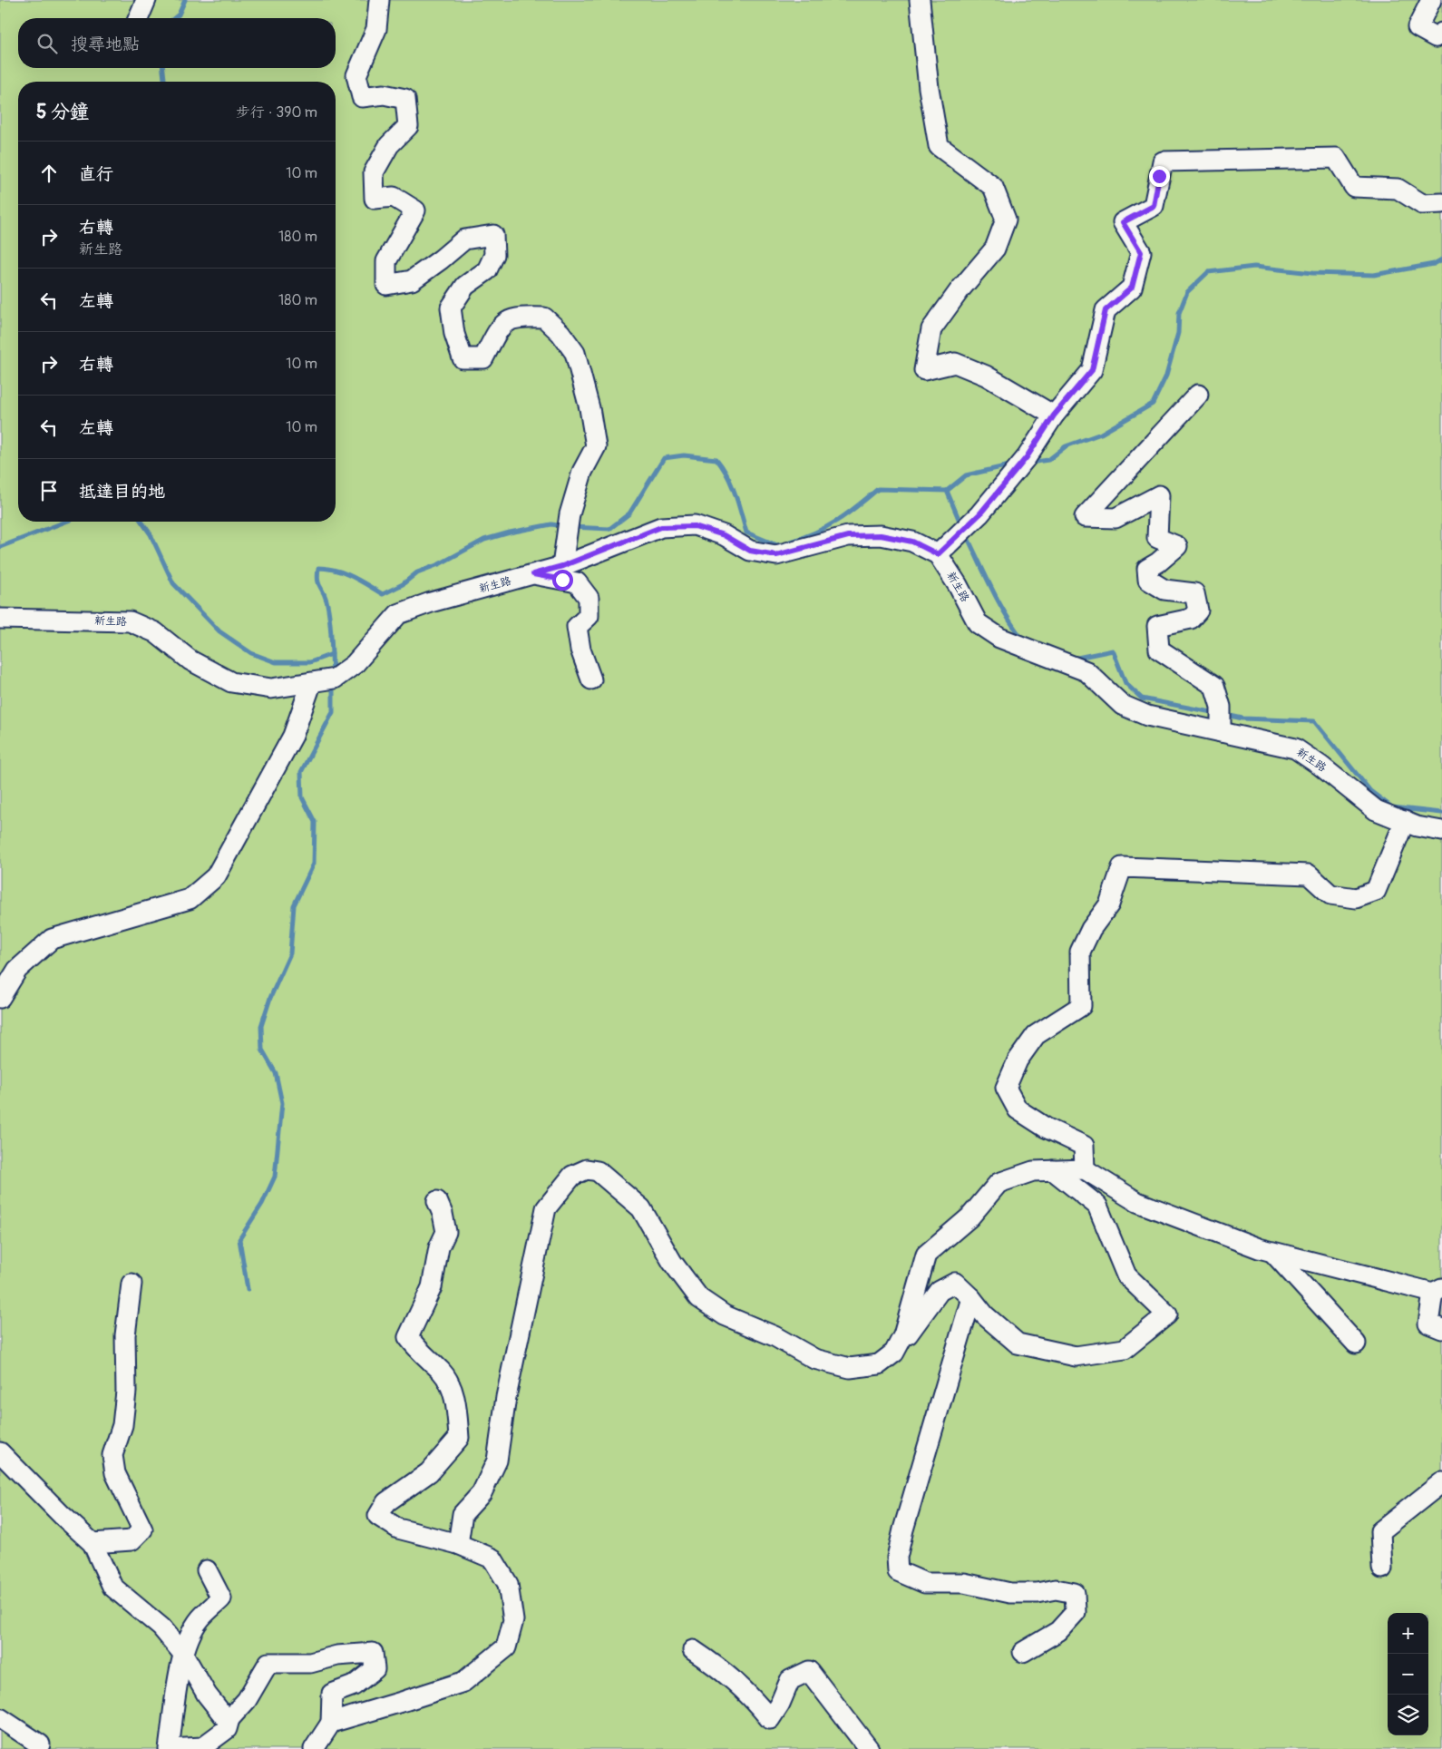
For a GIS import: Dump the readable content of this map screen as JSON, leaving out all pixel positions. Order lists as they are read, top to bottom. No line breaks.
{"streets":{"street":["新生路"]},"page":{"search":"搜尋地點","heading":["5 分鐘","步行 · 390 m"],"list":[["直行","10 m"],["右轉","新生路","180 m"],["左轉","180 m"],["右轉","10 m"],["左轉","10 m"],"抵達目的地"],"map_buttons":["+","−"]}}
